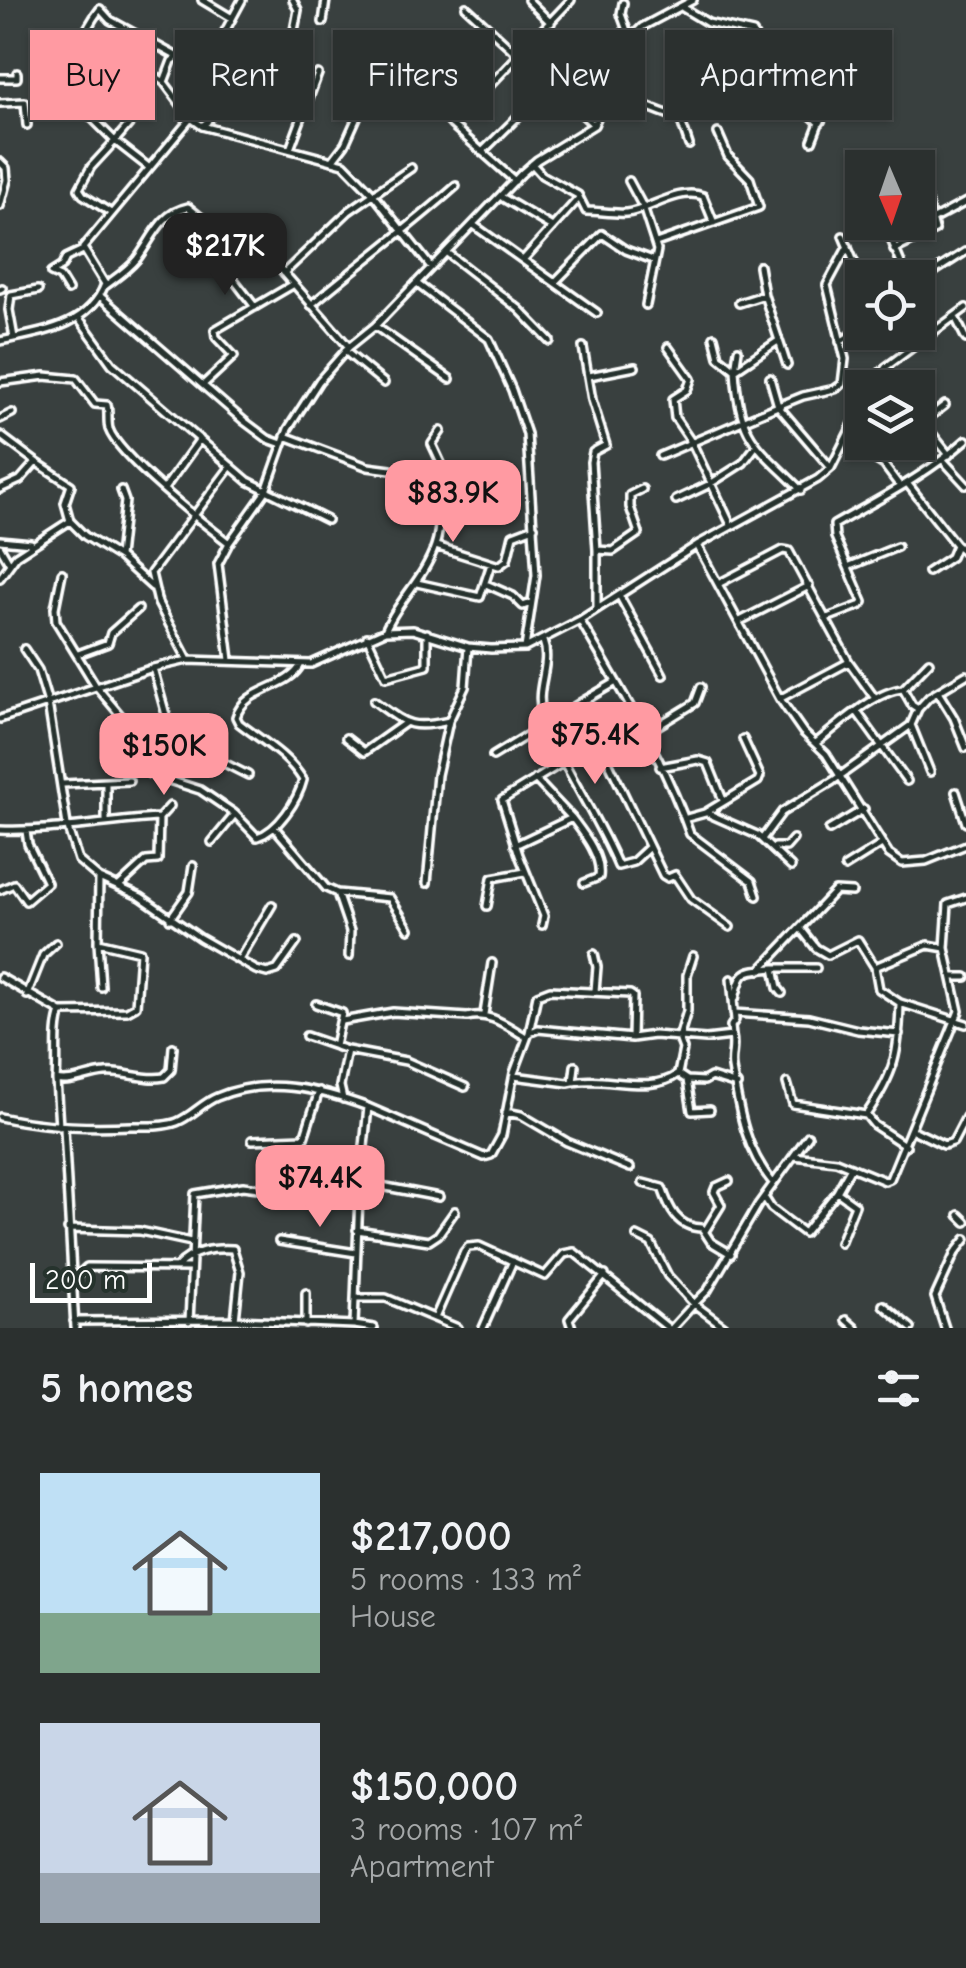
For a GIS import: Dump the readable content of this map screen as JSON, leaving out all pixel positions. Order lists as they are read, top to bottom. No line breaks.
{"scale_bar":"200 m","north":"bottom","page":{"chip":["Buy","Rent","Filters","New","Apartment"],"price":["$217K","$83.9K","$75.4K","$150K","$74.4K"],"scale":"200 m","heading":"5 homes","list":[{"name":"$217,000","note":"5 rooms · 133 m² · House"},{"name":"$150,000","note":"3 rooms · 107 m² · Apartment"}]}}
